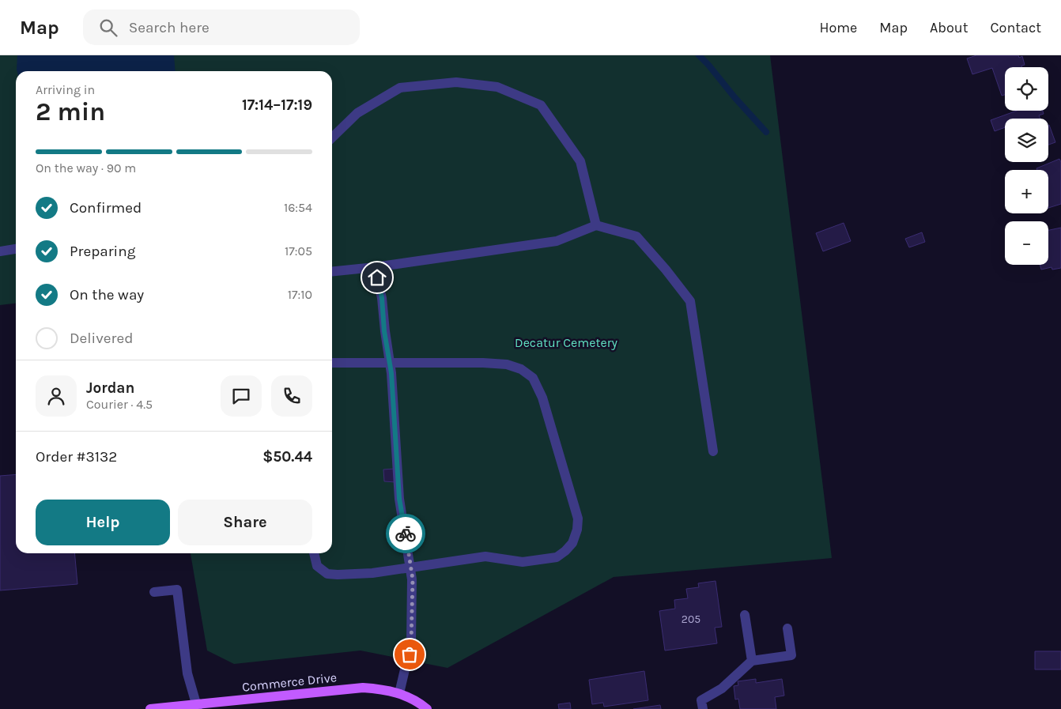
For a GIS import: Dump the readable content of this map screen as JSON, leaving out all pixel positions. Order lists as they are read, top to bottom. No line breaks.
{"streets":{"main road":["Commerce Drive"]},"parks":["Decatur Cemetery"],"house_numbers":["205"],"page":{"header":"Map","search":"Search here","nav":["Home","Map","About","Contact"],"map_buttons":["+","−"],"heading":["2 min","Arriving in","17:14–17:19"],"panel":["Jordan","Courier · 4.5","Order #3132","$50.44"],"bar":"On the way · 90 m","list":[["Confirmed","16:54"],["Preparing","17:05"],["On the way","17:10"],"Delivered"],"buttons":["Help","Share"]}}
